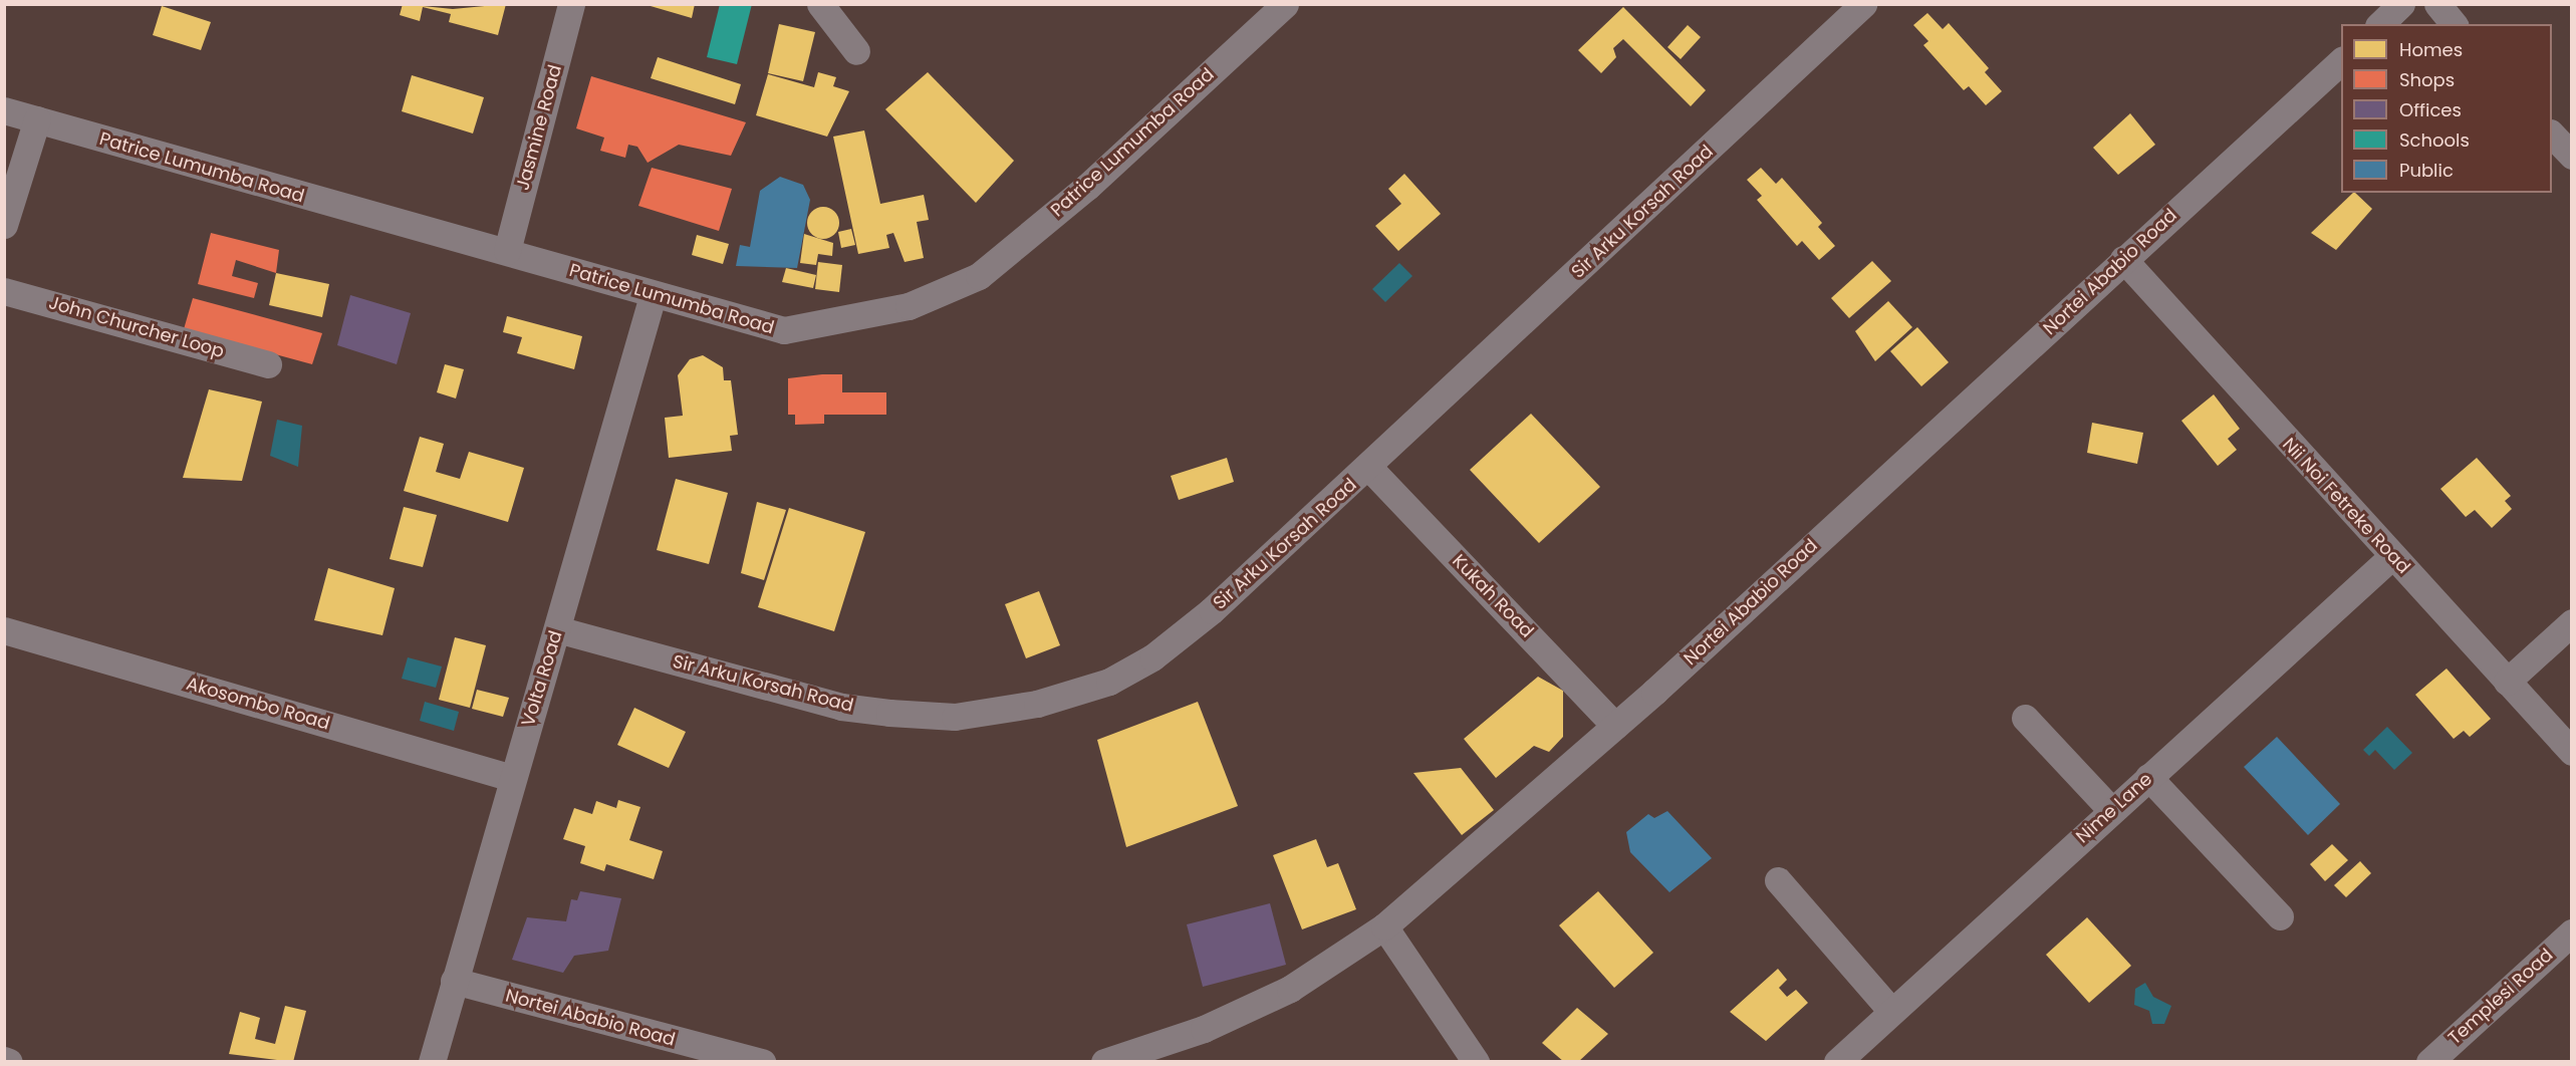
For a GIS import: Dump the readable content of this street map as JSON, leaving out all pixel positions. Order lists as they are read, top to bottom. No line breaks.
{"streets":{"street":["Jasmine Road","Patrice Lumumba Road","Sir Arku Korsah Road","Nortei Ababio Road","John Churcher Loop","Nii Noi Fetreke Road","Kukah Road","Volta Road","Akosombo Road","Nime Lane","Templesi Road"]},"crossings":[["Jasmine Road","Patrice Lumumba Road"],["Patrice Lumumba Road","Volta Road"],["Sir Arku Korsah Road","Kukah Road"],["Sir Arku Korsah Road","Volta Road"],["Nortei Ababio Road","Nii Noi Fetreke Road"],["Nortei Ababio Road","Kukah Road"],["Nortei Ababio Road","Volta Road"],["Nii Noi Fetreke Road","Nime Lane"],["Volta Road","Akosombo Road"]],"legend":["Homes","Shops","Offices","Schools","Public"]}
